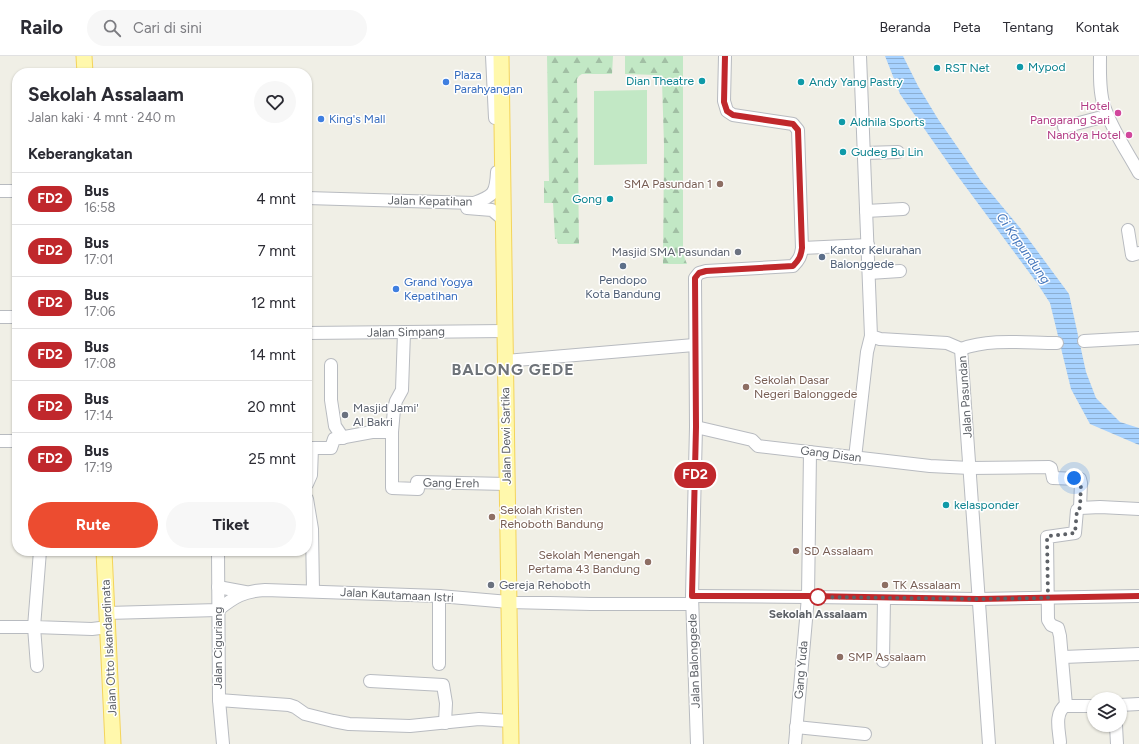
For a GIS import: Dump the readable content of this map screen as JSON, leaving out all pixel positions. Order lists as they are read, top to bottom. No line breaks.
{"streets":{"main road":["Jalan Dewi Sartika","Jalan Otto Iskandardinata"],"street":["Jalan Kepatihan","Jalan Simpang","Jalan Pasundan","Gang Disan","Gang Ereh","Jalan Kautamaan Istri","Jalan Ciguriang","Jalan Balonggede","Gang Yuda"]},"crossings":[["Jalan Kepatihan","Jalan Dewi Sartika"],["Jalan Simpang","Jalan Dewi Sartika"],["Jalan Simpang","Gang Ereh"],["Jalan Pasundan","Gang Disan"],["Jalan Pasundan","Jalan Kautamaan Istri"],["Jalan Dewi Sartika","Gang Ereh"],["Jalan Dewi Sartika","Jalan Kautamaan Istri"],["Gang Disan","Jalan Balonggede"],["Gang Disan","Gang Yuda"],["Jalan Kautamaan Istri","Jalan Ciguriang"],["Jalan Kautamaan Istri","Jalan Balonggede"],["Jalan Kautamaan Istri","Gang Yuda"]],"districts":["BALONG GEDE"],"water":["Ci Kapundung"],"places":["Mypod","RST Net","Dian Theatre","Plaza Parahyangan","Andy Yang Pastry","Hotel Pangarang Sari","King's Mall","Aldhila Sports","Nandya Hotel","Gudeg Bu Lin","SMA Pasundan 1","Gong","Masjid SMA Pasundan","Kantor Kelurahan Balonggede","Pendopo Kota Bandung","Grand Yogya Kepatihan","Sekolah Dasar Negeri Balonggede","Masjid Jami' Al Bakri","kelasponder","Sekolah Kristen Rehoboth Bandung","SD Assalaam","Sekolah Menengah Pertama 43 Bandung","Gereja Rehoboth","TK Assalaam","Sekolah Assalaam","SMP Assalaam"],"lines":["bus line FD2"],"page":{"header":"Railo","search":"Cari di sini","nav":["Beranda","Peta","Tentang","Kontak"],"on_map":"FD2","heading":[["Sekolah Assalaam","Jalan kaki · 4 mnt · 240 m"],"Keberangkatan"],"list":[{"mark":"FD2","name":"Bus","note":"16:58","value":"4 mnt"},{"mark":"FD2","name":"Bus","note":"17:01","value":"7 mnt"},{"mark":"FD2","name":"Bus","note":"17:06","value":"12 mnt"},{"mark":"FD2","name":"Bus","note":"17:08","value":"14 mnt"},{"mark":"FD2","name":"Bus","note":"17:14","value":"20 mnt"},{"mark":"FD2","name":"Bus","note":"17:19","value":"25 mnt"}],"buttons":["Rute","Tiket"]}}
